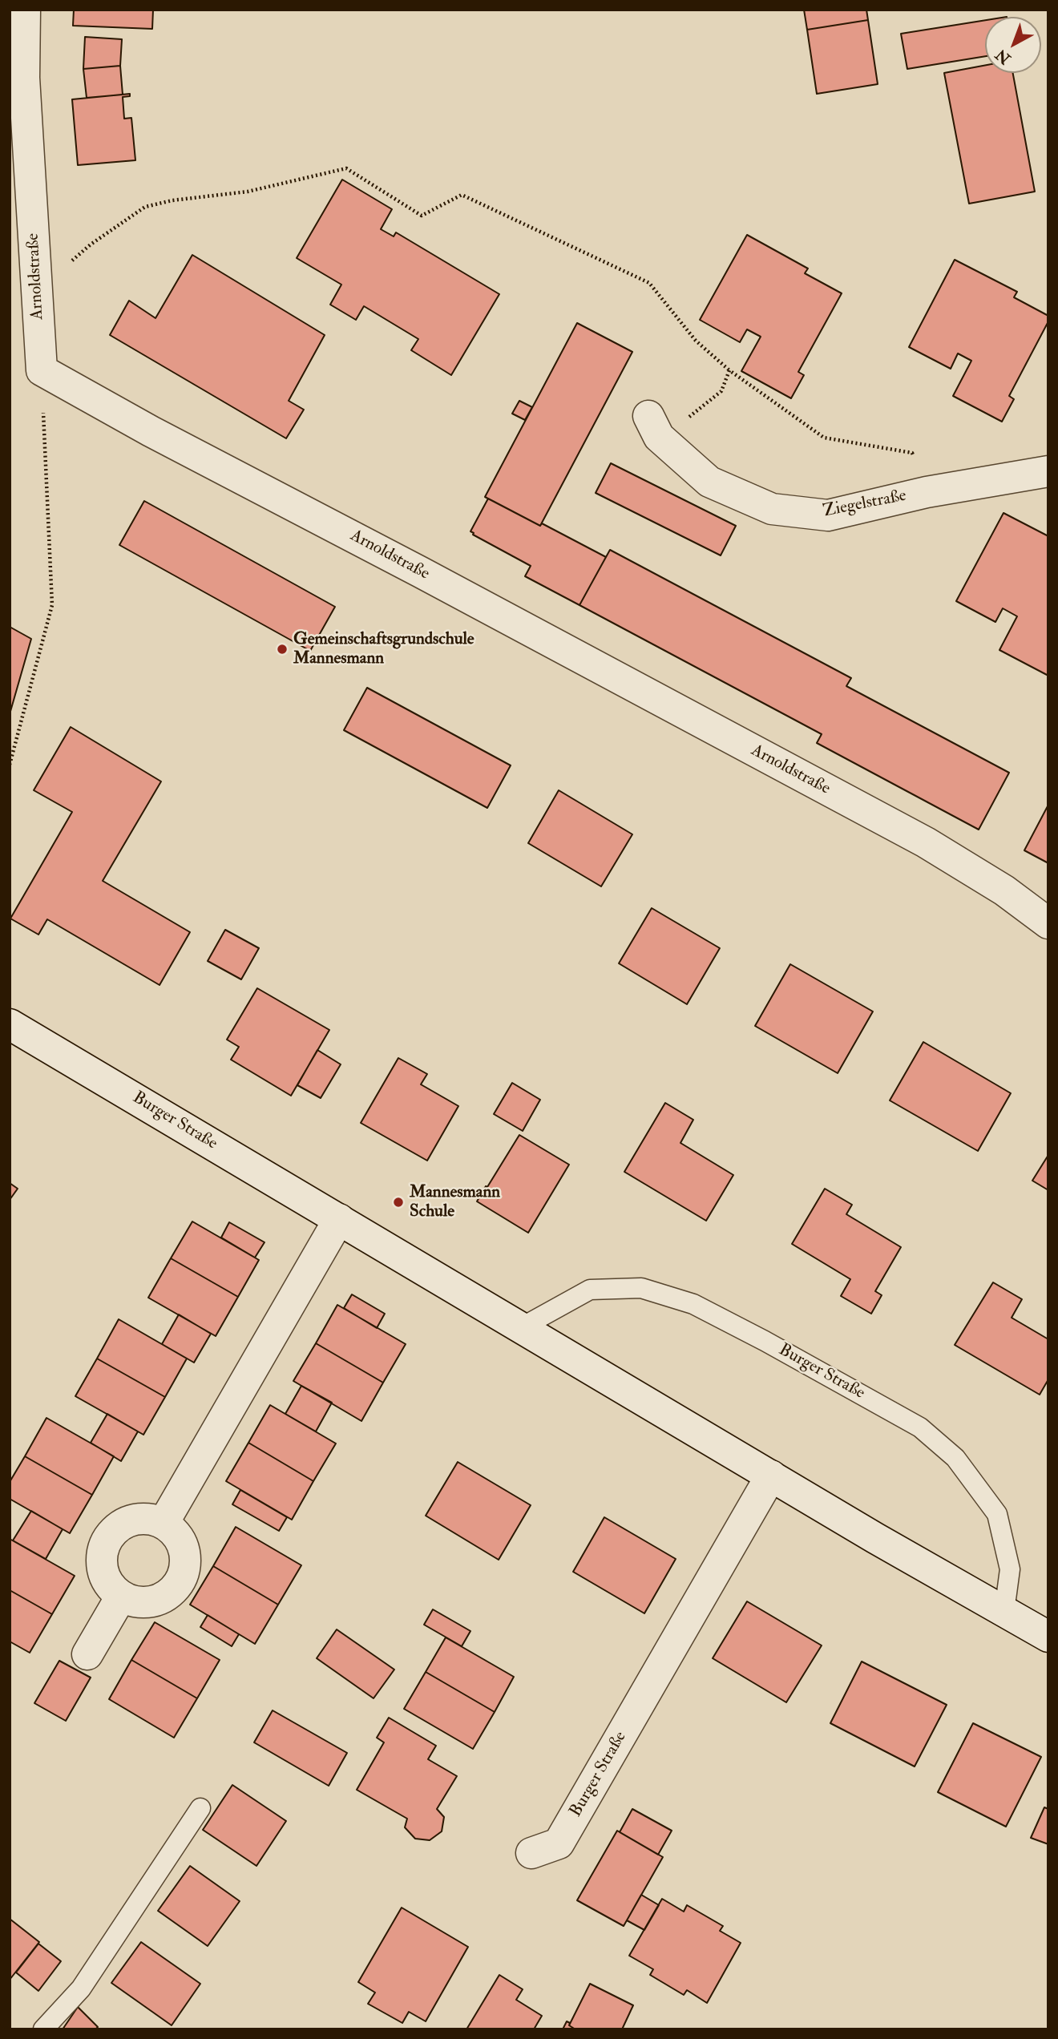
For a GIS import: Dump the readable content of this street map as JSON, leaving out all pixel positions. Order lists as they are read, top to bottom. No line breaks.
{"streets":{"street":["Arnoldstraße","Ziegelstraße","Burger Straße"]},"places":["Gemeinschaftsgrundschule Mannesmann","Mannesmann Schule"],"north":"bottom left"}
